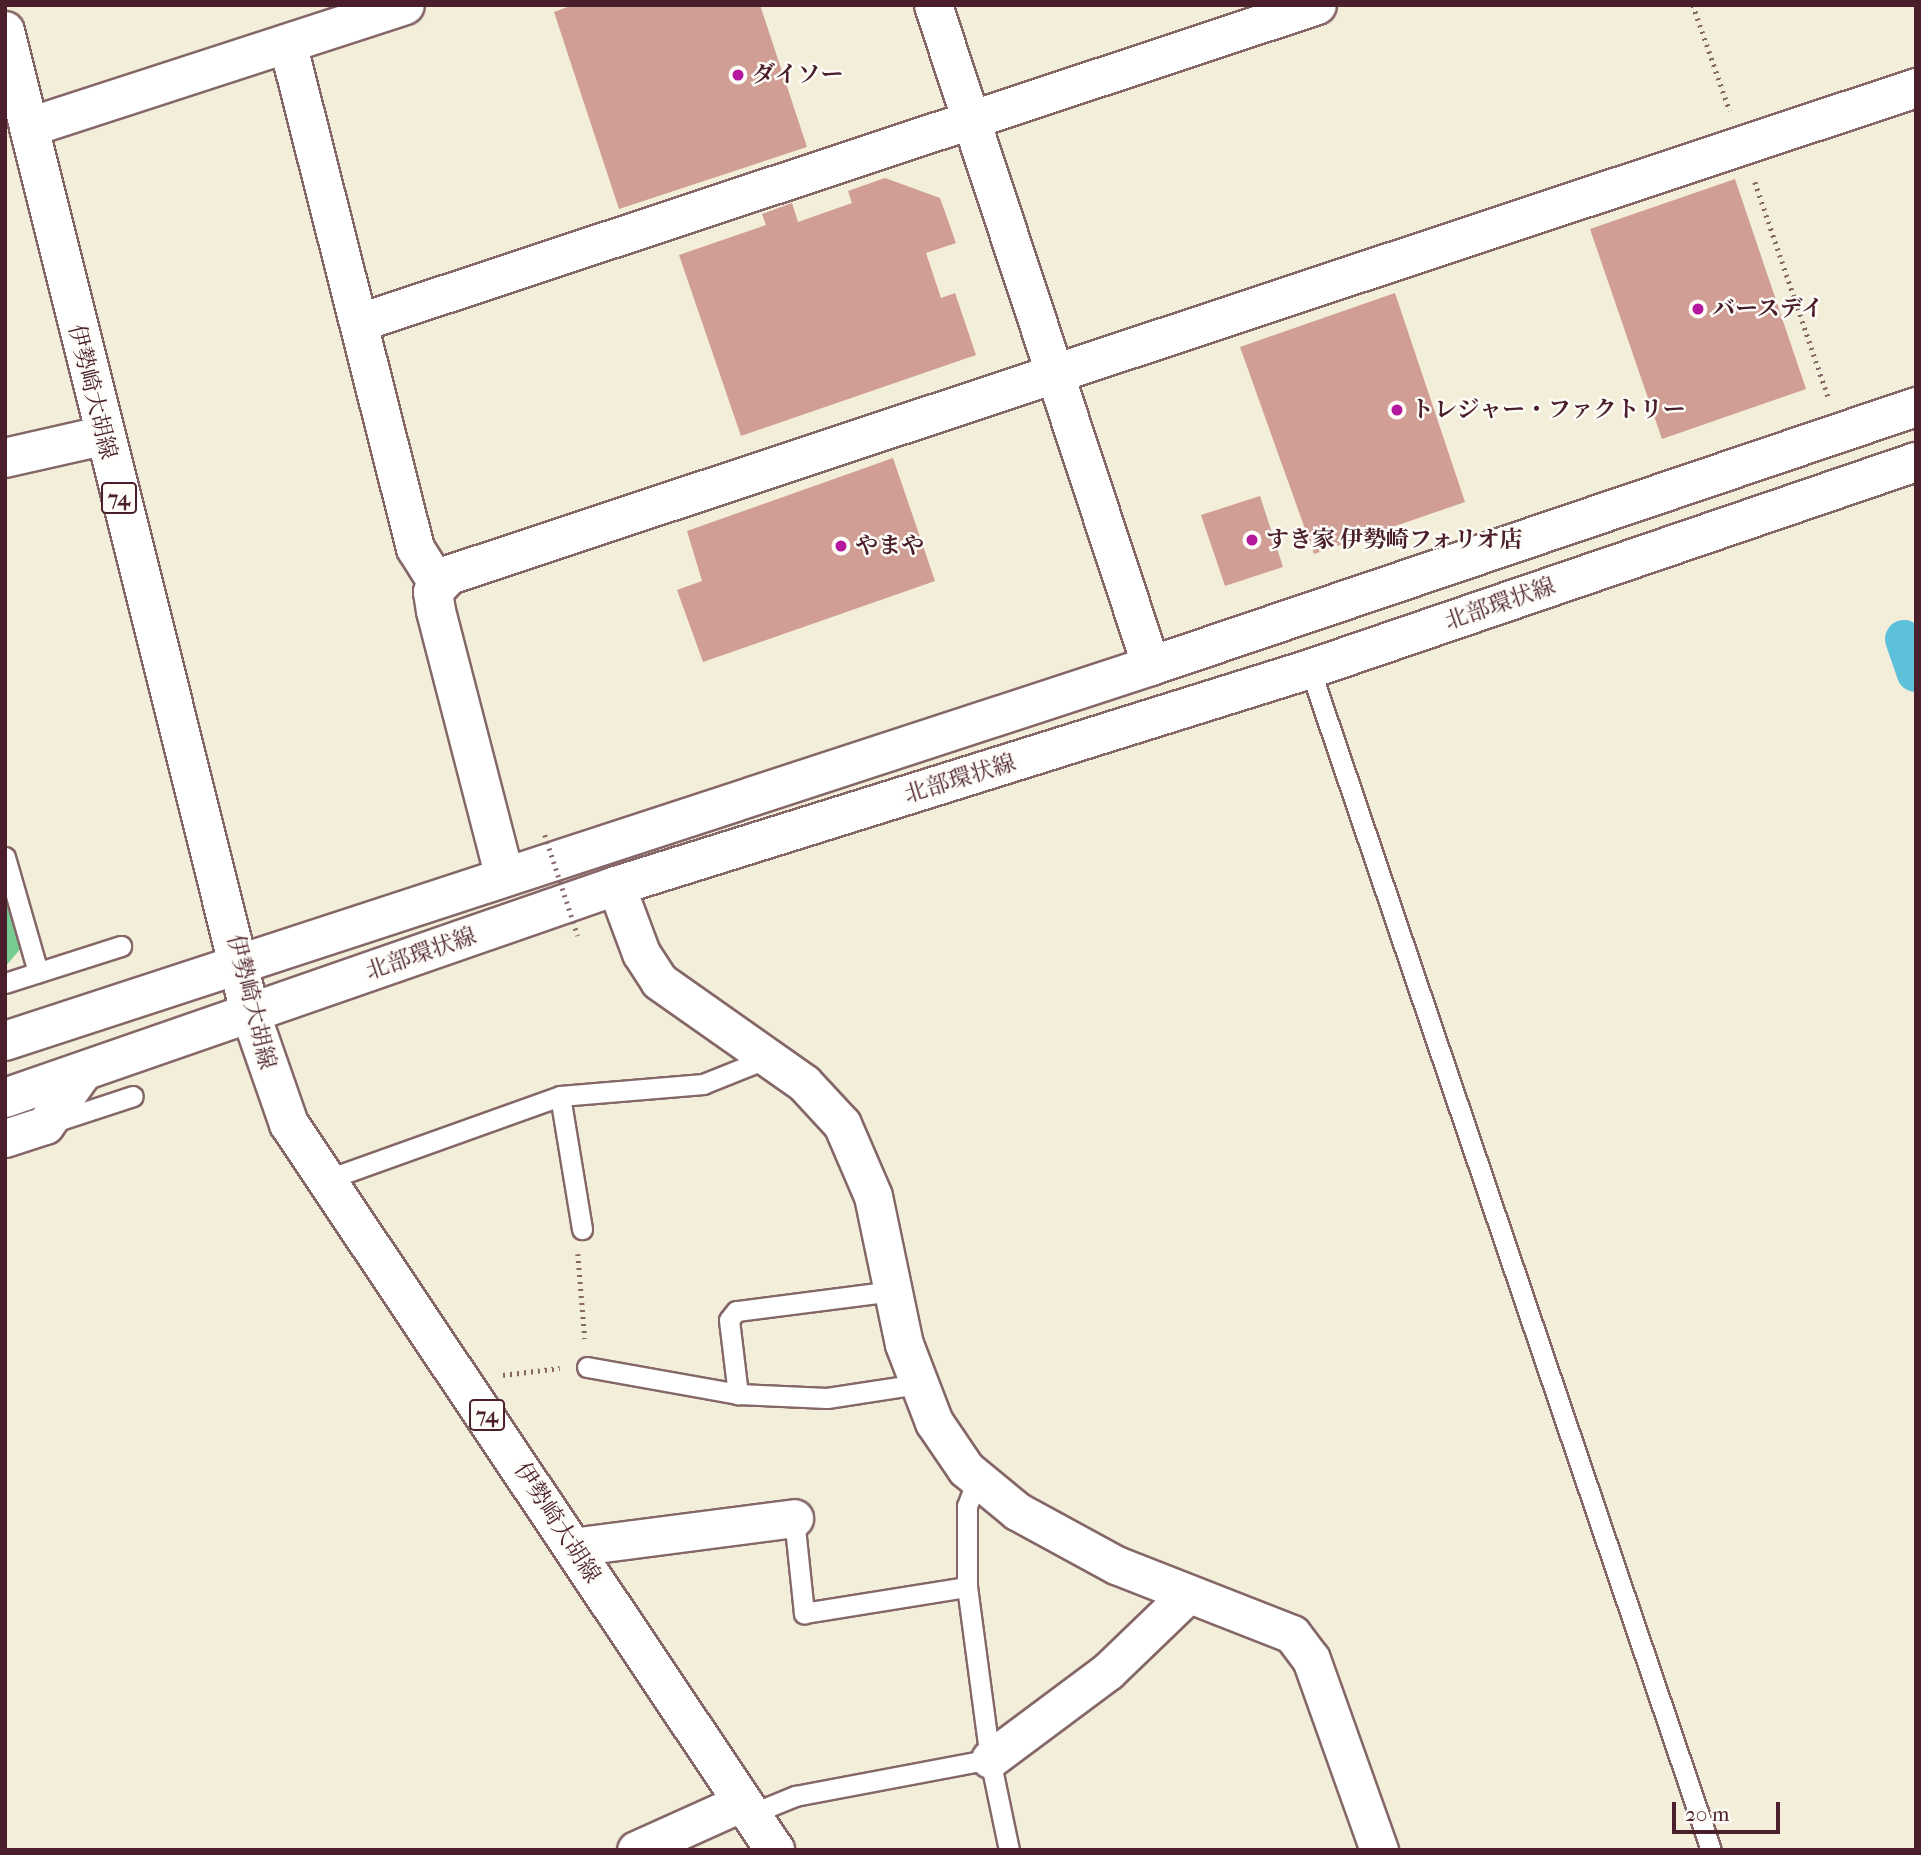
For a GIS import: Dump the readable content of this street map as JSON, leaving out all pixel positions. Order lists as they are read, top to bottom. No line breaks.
{"streets":{"street":["伊勢崎大胡線","74","北部環状線"]},"crossings":[["伊勢崎大胡線","北部環状線"]],"places":["ダイソー","バースデイ","トレジャー・ファクトリー","すき家 伊勢崎フォリオ店","やまや"],"scale_bar":"20 m"}
